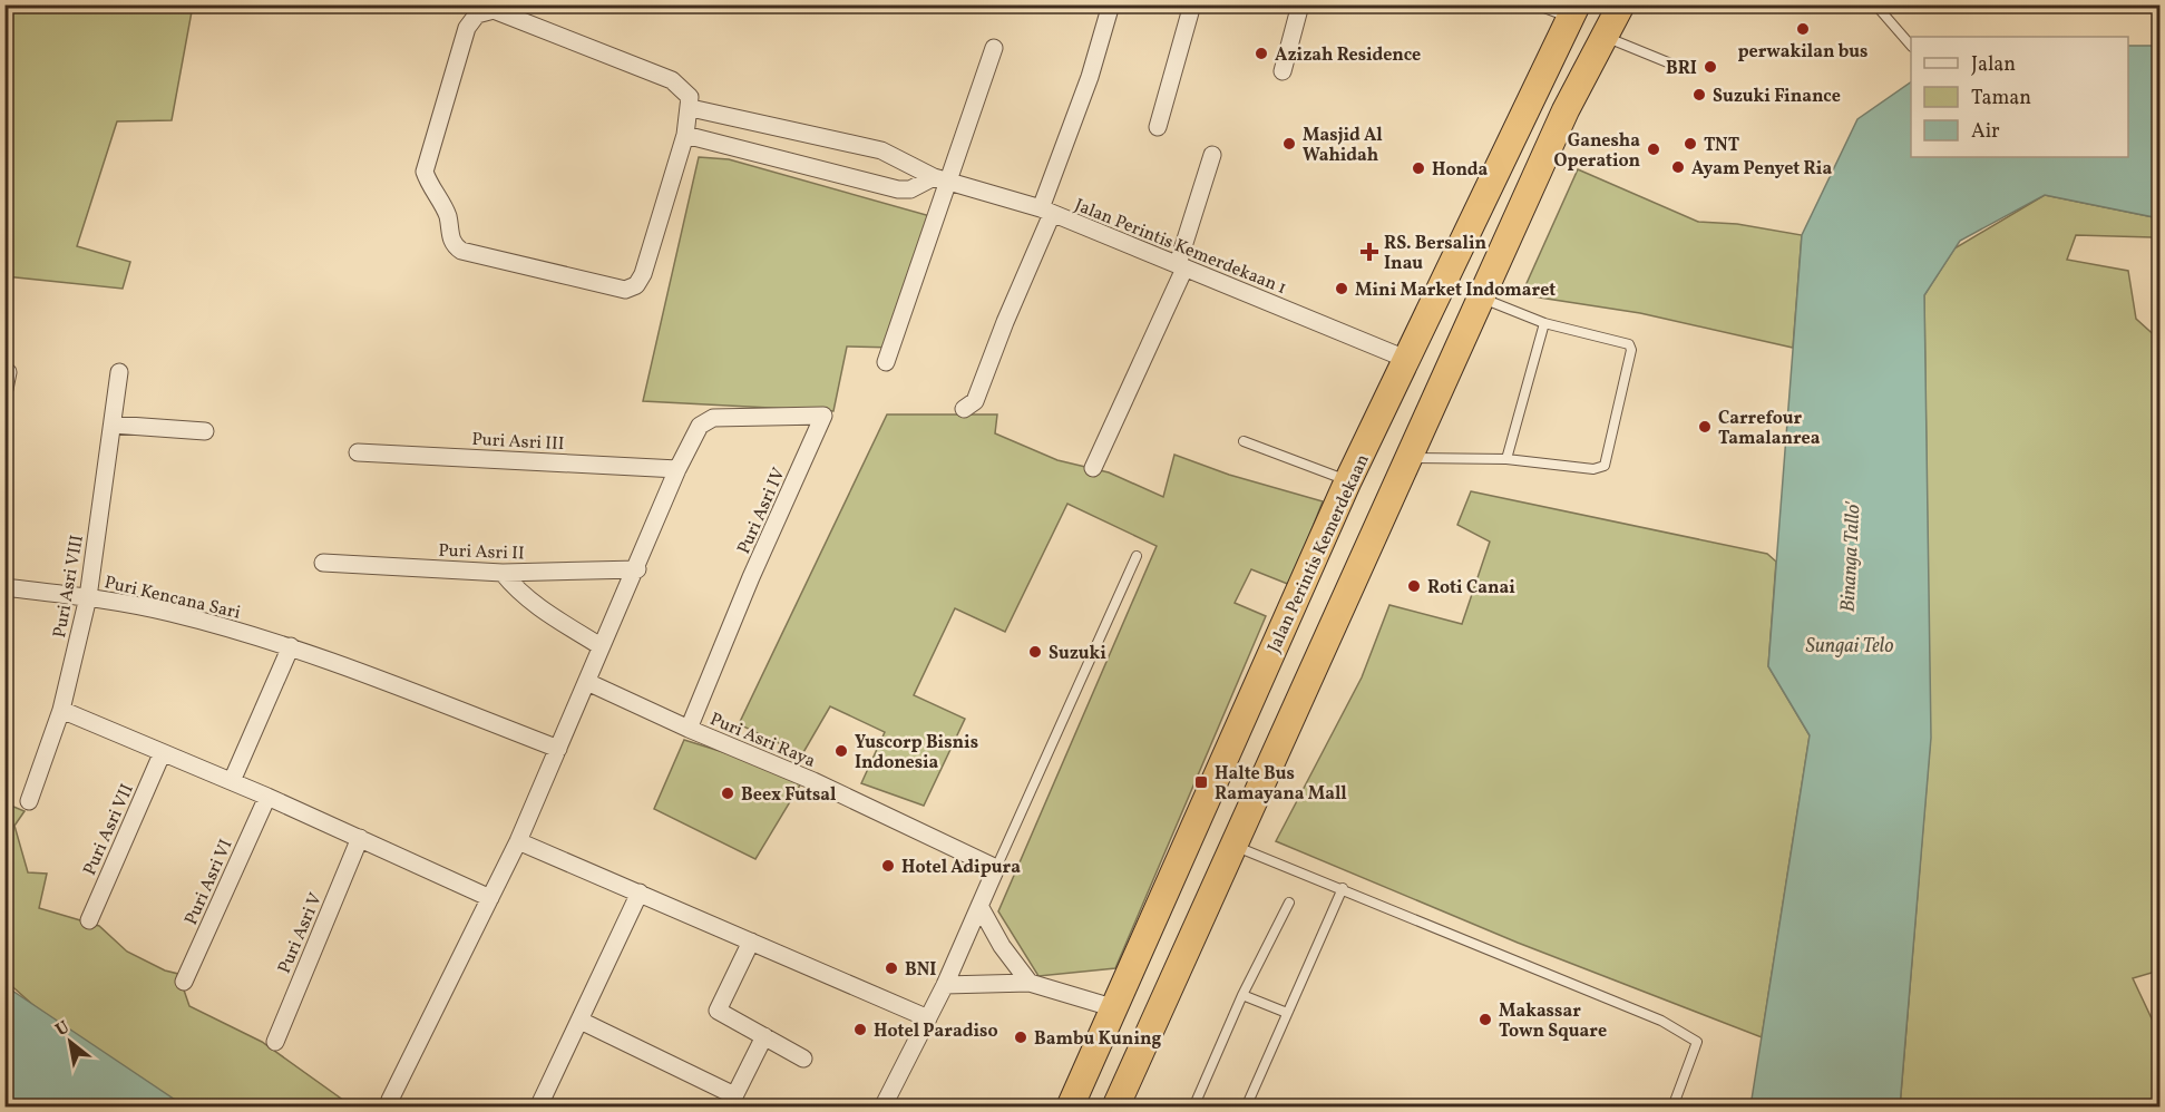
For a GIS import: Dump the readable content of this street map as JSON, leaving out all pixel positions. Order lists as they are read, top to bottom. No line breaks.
{"streets":{"highway":["Jalan Perintis Kemerdekaan"],"street":["Jalan Perintis Kemerdekaan 1","Puri Asri III","Puri Asri IV","Puri Asri II","Puri Asri VIII","Puri Kencana Sari","Puri Asri Raya","Puri Asri VII","Puri Asri VI","Puri Asri V"]},"crossings":[["Jalan Perintis Kemerdekaan 1","Jalan Perintis Kemerdekaan"],["Puri Asri III","Puri Asri IV"],["Puri Asri IV","Puri Asri Raya"],["Puri Asri VIII","Puri Kencana Sari"]],"water":["Binanga Tallo'","Sungai Telo"],"places":{"other":["perwakilan bus","Azizah Residence","BRI","Suzuki Finance","Masjid Al Wahidah","TNT","Ganesha Operation","Ayam Penyet Ria","Honda","Mini Market Indomaret","Carrefour Tamalanrea","Roti Canai","Suzuki","Yuscorp Bisnis Indonesia","Beex Futsal","Hotel Adipura","BNI","Makassar Town Square","Hotel Paradiso","Bambu Kuning"],"health":["RS. Bersalin Inau"],"transit":["Halte Bus Ramayana Mall"]},"legend":["Jalan","Taman","Air"],"north":"top left"}
